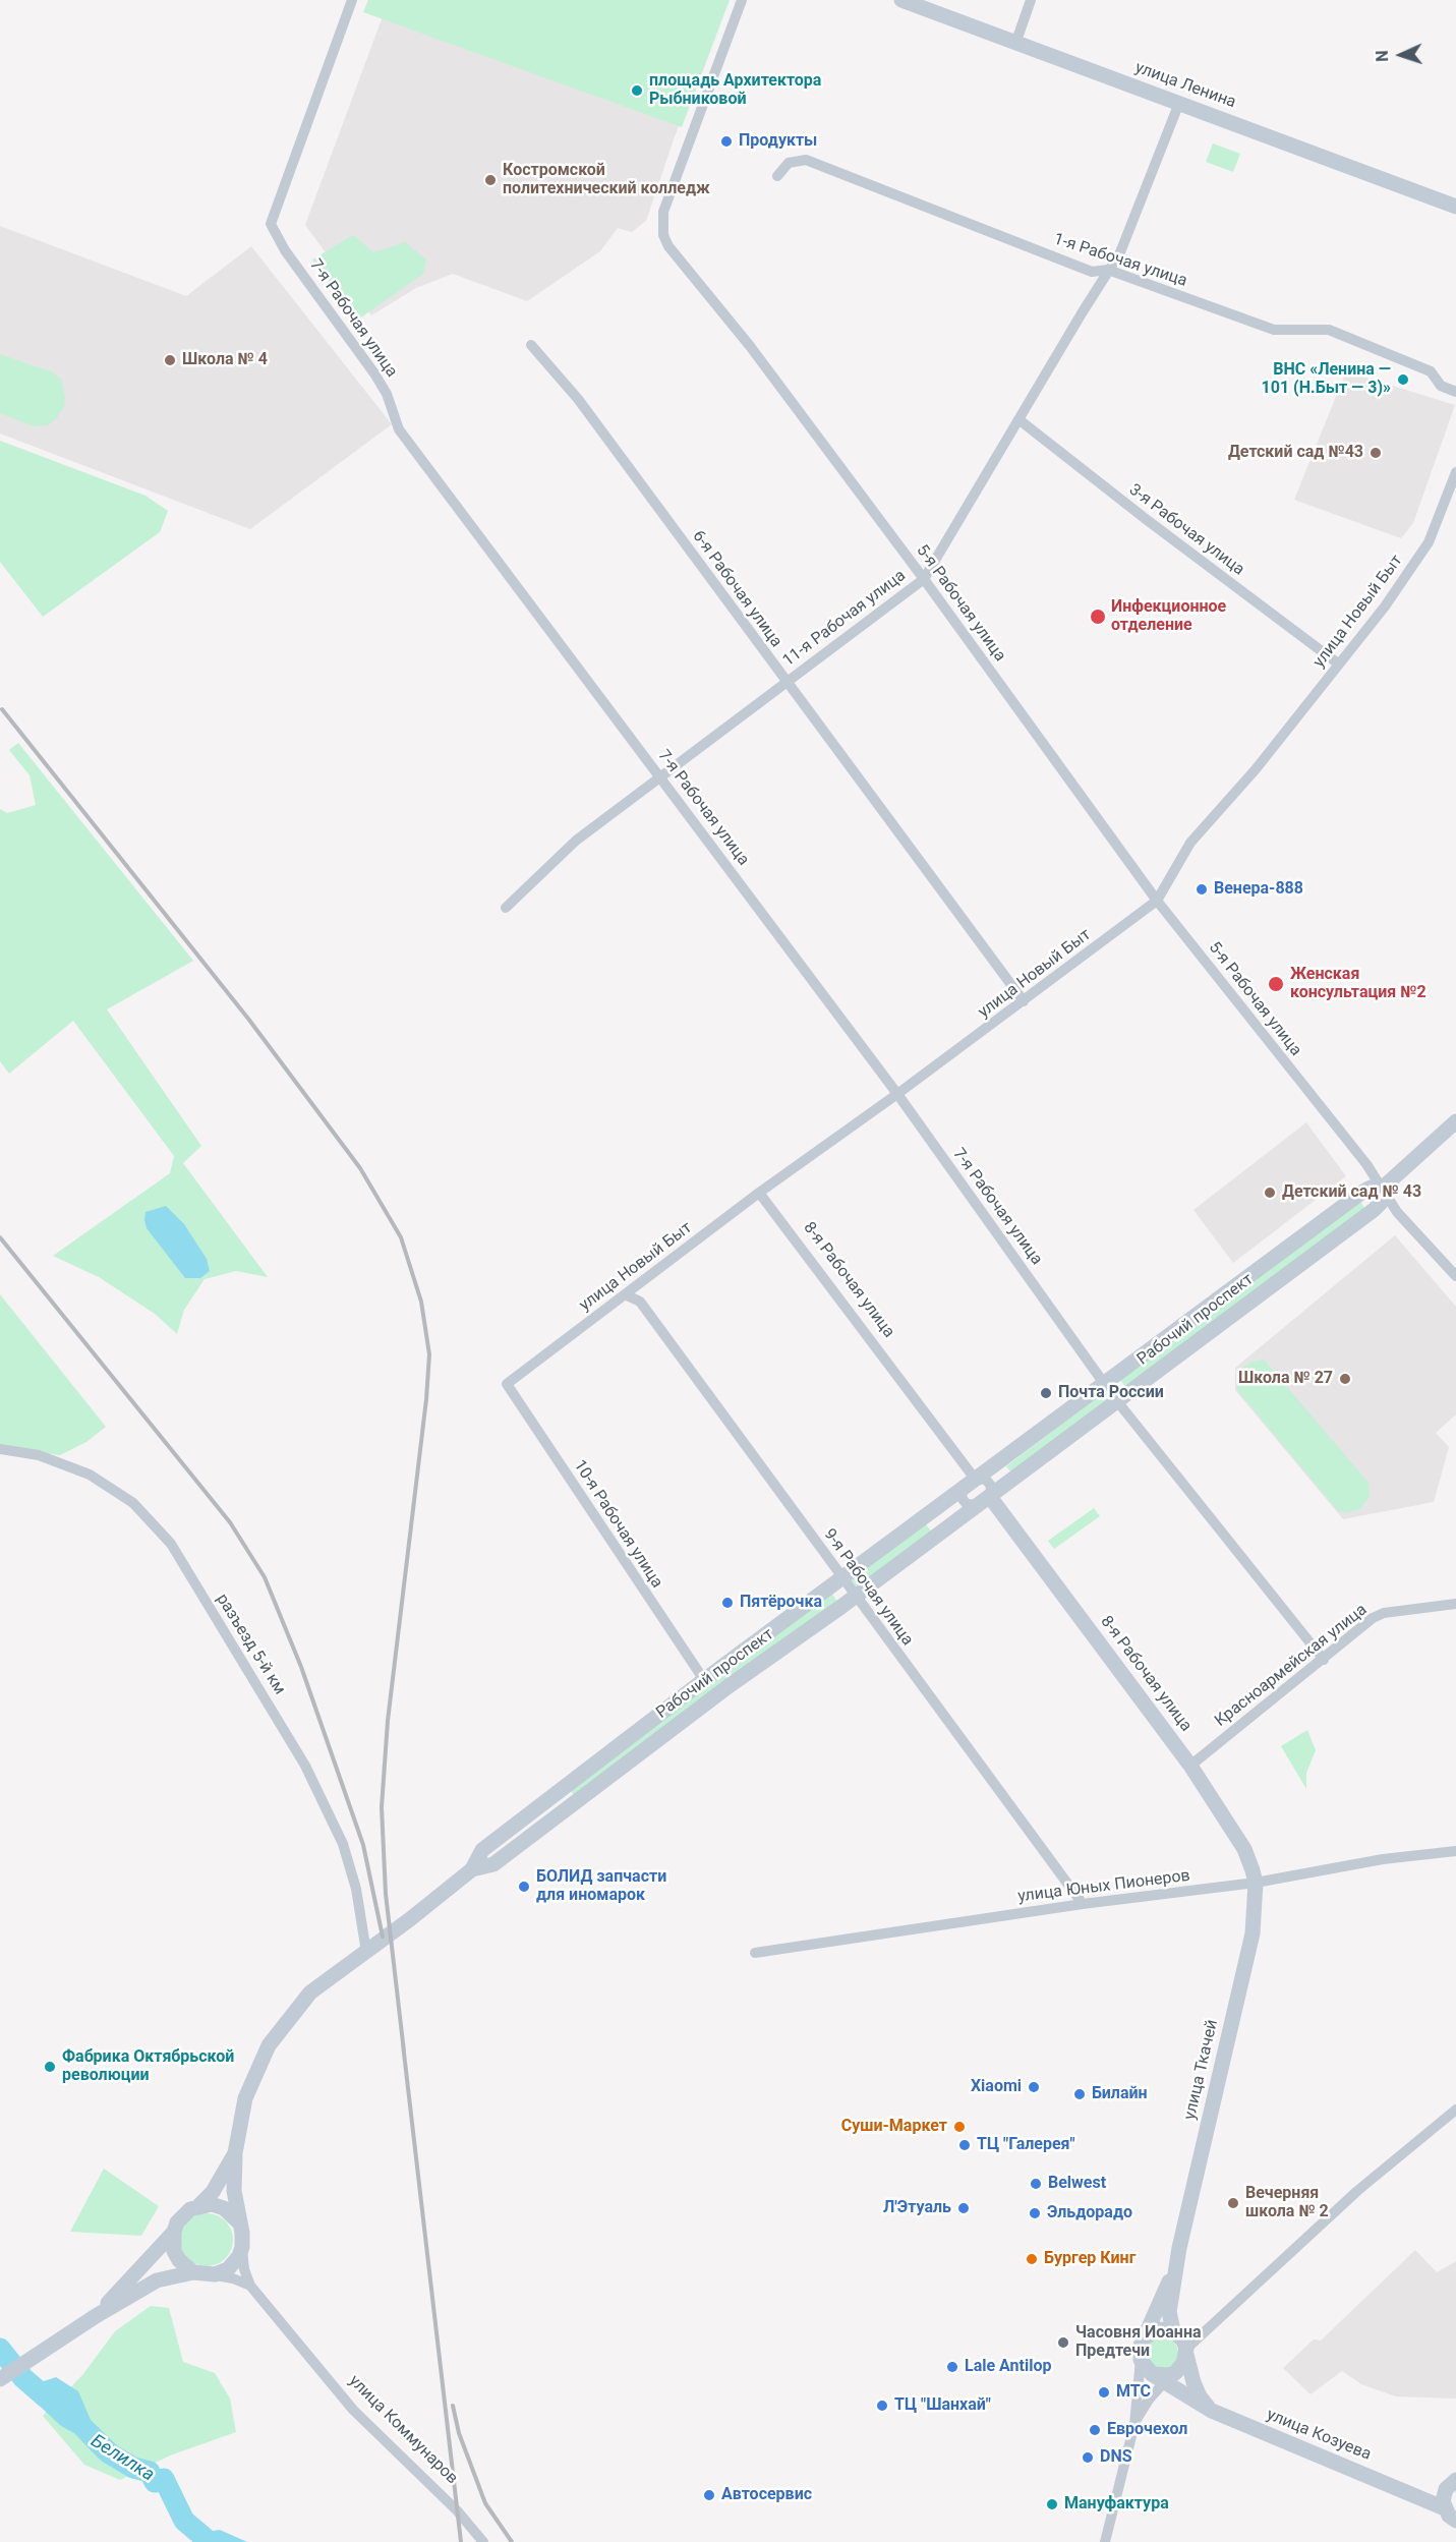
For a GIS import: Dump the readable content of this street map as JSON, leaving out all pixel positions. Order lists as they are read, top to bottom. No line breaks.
{"streets":{"street":["улица Ленина","1-я Рабочая улица","7-я Рабочая улица","3-я Рабочая улица","6-я Рабочая улица","5-я Рабочая улица","улица Новый Быт","11-я Рабочая улица","8-я Рабочая улица","Рабочий проспект","10-я Рабочая улица","9-я Рабочая улица","разъезд 5-й км","Красноармейская улица","улица Юных Пионеров","улица Ткачей","улица Коммунаров","улица Козуева"]},"crossings":[["улица Ленина","11-я Рабочая улица"],["1-я Рабочая улица","11-я Рабочая улица"],["7-я Рабочая улица","улица Новый Быт"],["7-я Рабочая улица","11-я Рабочая улица"],["7-я Рабочая улица","Рабочий проспект"],["3-я Рабочая улица","улица Новый Быт"],["3-я Рабочая улица","11-я Рабочая улица"],["6-я Рабочая улица","улица Новый Быт"],["6-я Рабочая улица","11-я Рабочая улица"],["5-я Рабочая улица","улица Новый Быт"],["5-я Рабочая улица","11-я Рабочая улица"],["5-я Рабочая улица","Рабочий проспект"],["улица Новый Быт","8-я Рабочая улица"],["улица Новый Быт","10-я Рабочая улица"],["улица Новый Быт","9-я Рабочая улица"],["8-я Рабочая улица","Рабочий проспект"],["8-я Рабочая улица","Красноармейская улица"],["8-я Рабочая улица","улица Юных Пионеров"],["8-я Рабочая улица","улица Ткачей"],["Рабочий проспект","10-я Рабочая улица"],["Рабочий проспект","9-я Рабочая улица"],["Рабочий проспект","разъезд 5-й км"],["9-я Рабочая улица","улица Юных Пионеров"],["улица Юных Пионеров","улица Ткачей"],["улица Ткачей","улица Козуева"]],"water":["Белилка"],"places":["площадь Архитектора Рыбниковой","Продукты","Костромской политехнический колледж","Школа № 4","ВНС «Ленина — 101 (Н.Быт — 3)»","Детский сад №43","Инфекционное отделение","Венера-888","Женская консультация №2","Детский сад № 43","Школа № 27","Почта России","Пятёрочка","БОЛИД запчасти для иномарок","Фабрика Октябрьской революции","Xiaomi","Билайн","Суши-Маркет","ТЦ \"Галерея\"","Belwest","Вечерняя школа № 2","Л'Этуаль","Эльдорадо","Бургер Кинг","Часовня Иоанна Предтечи","Lale Antilop","МТС","ТЦ \"Шанхай\"","Еврочехол","DNS","Автосервис","Мануфактура"],"north":"left"}
